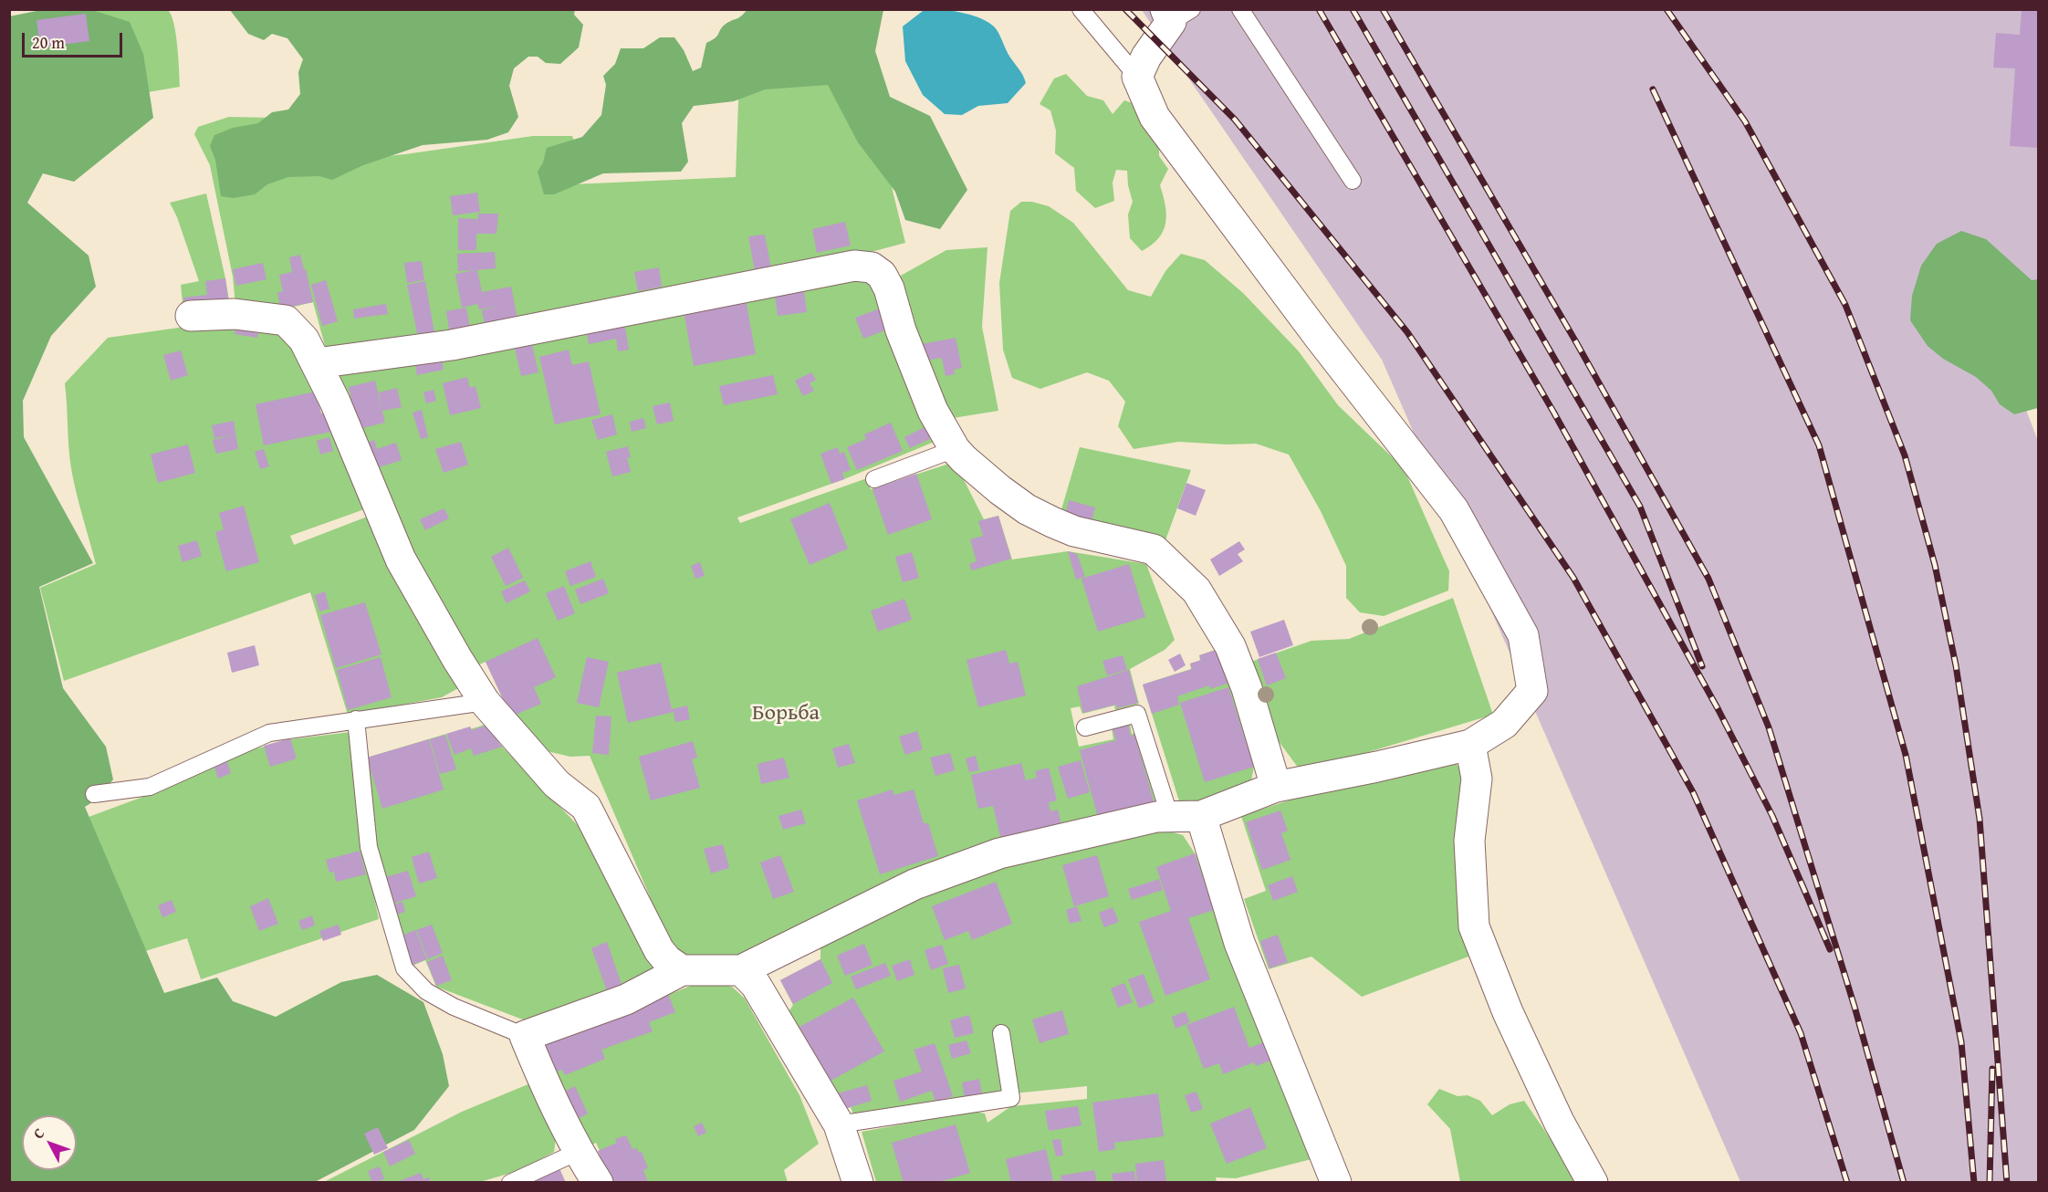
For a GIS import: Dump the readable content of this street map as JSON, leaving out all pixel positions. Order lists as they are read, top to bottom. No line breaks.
{"parks":["Борьба"],"scale_bar":"20 m","north":"top left"}
